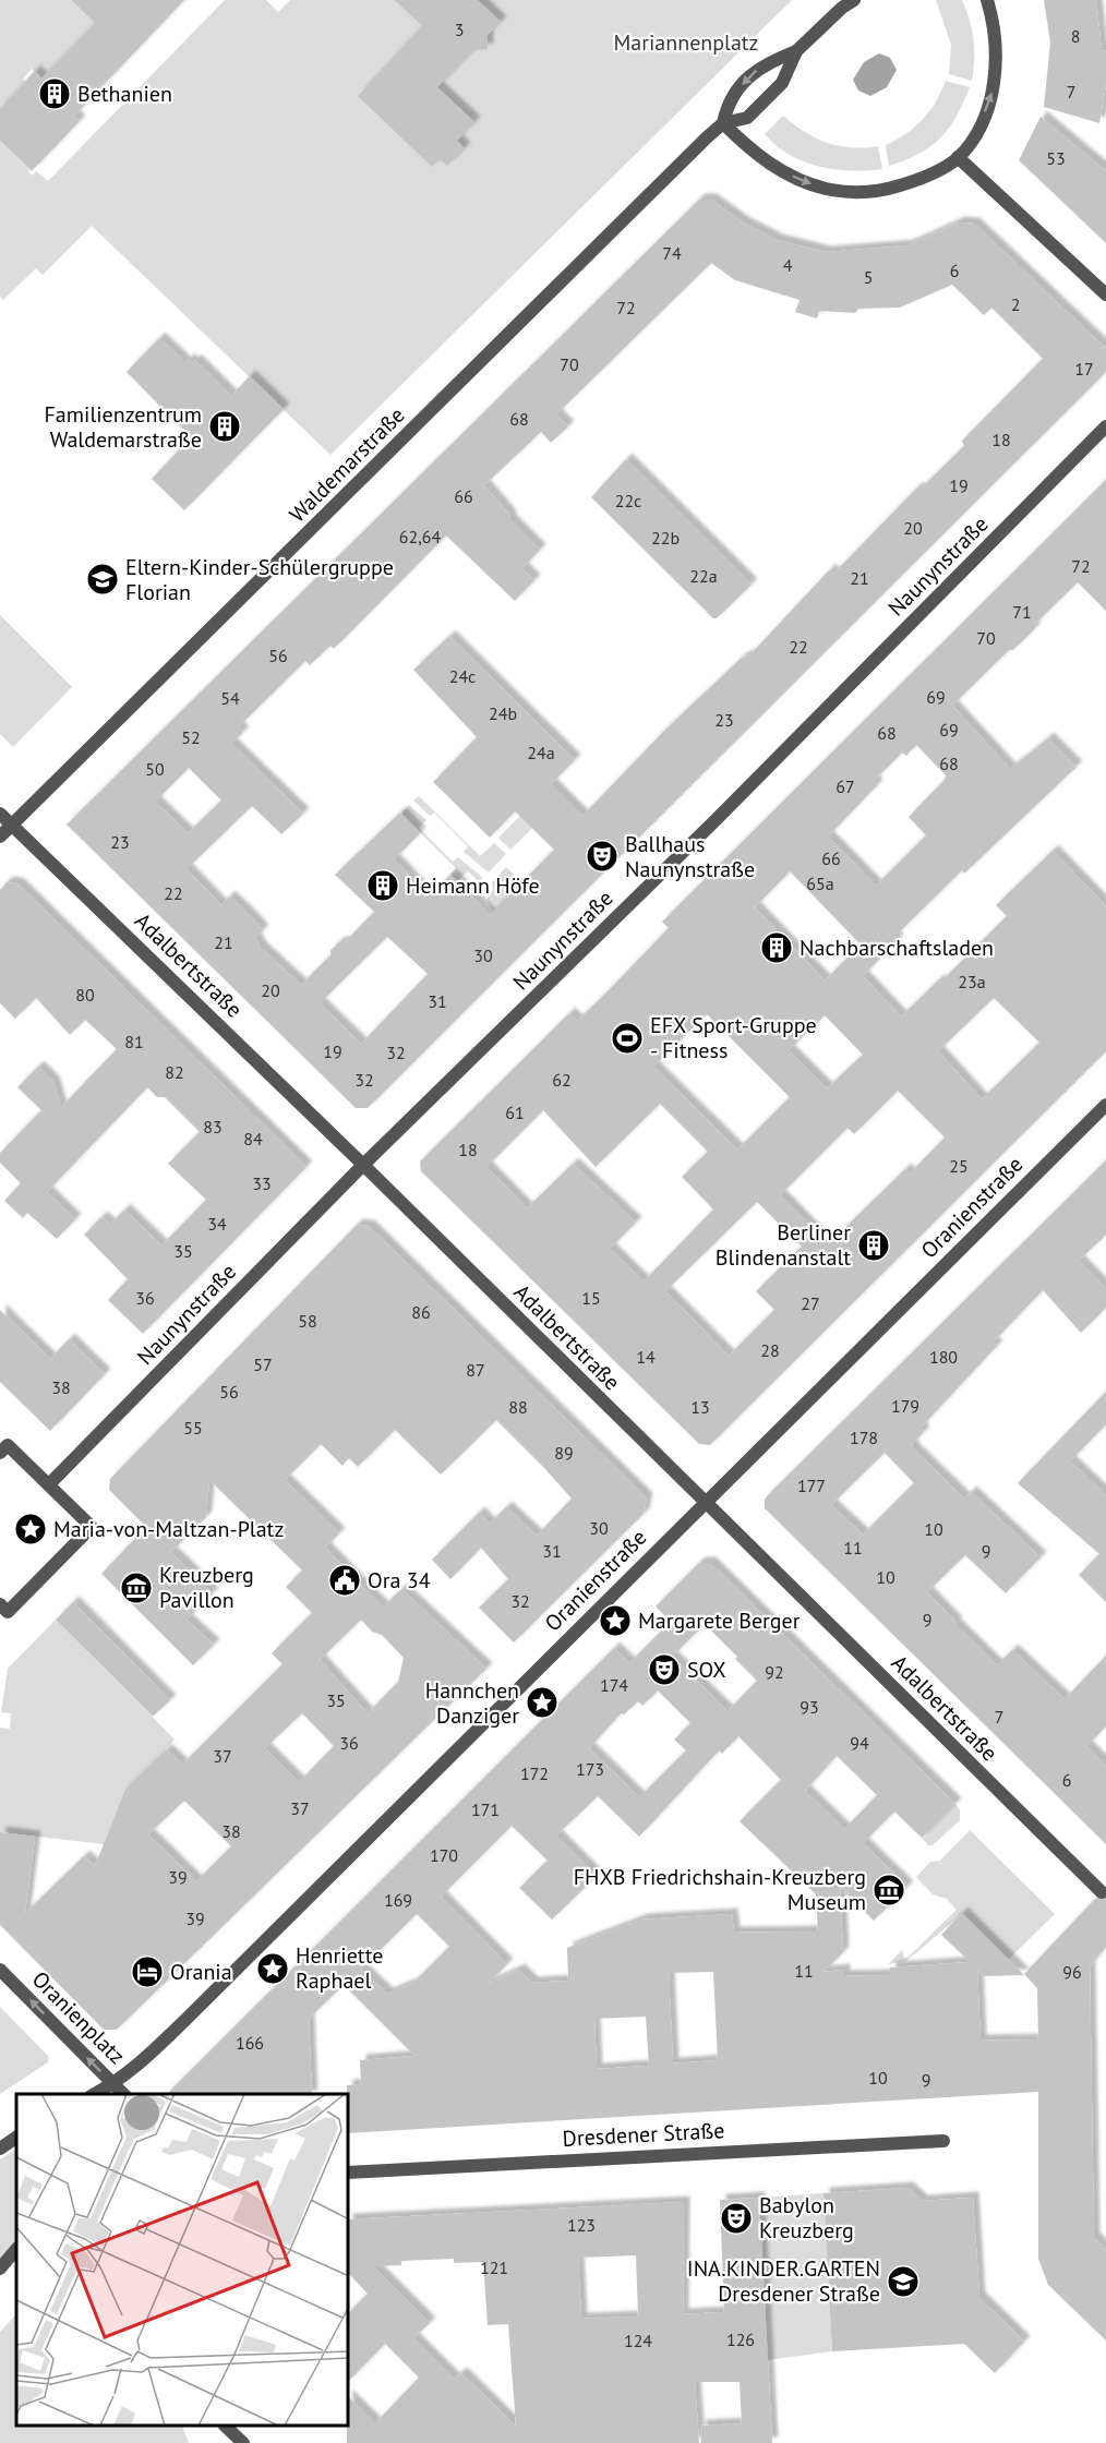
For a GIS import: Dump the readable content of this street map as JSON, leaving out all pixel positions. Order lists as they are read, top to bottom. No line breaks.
{"streets":{"street":["Waldemarstraße","Naunynstraße","Adalbertstraße","Oranienstraße","Oranienplatz","Dresdener Straße"]},"crossings":[["Waldemarstraße","Adalbertstraße"],["Naunynstraße","Adalbertstraße"],["Adalbertstraße","Oranienstraße"],["Oranienstraße","Oranienplatz"]],"one_way":["Oranienplatz"],"parks":["Mariannenplatz"],"places":{"building":["Bethanien","Familienzentrum Waldemarstraße","Heimann Höfe","Nachbarschaftsladen","Berliner Blindenanstalt"],"school or university":["Eltern-Kinder-Schülergruppe Florian","INA.KINDER.GARTEN Dresdener Straße"],"theatre":["Ballhaus Naunynstraße","SOX","Babylon Kreuzberg"],"sports":["EFX Sport-Gruppe - Fitness"],"place":["Maria-von-Maltzan-Platz","Margarete Berger","Hannchen Danziger","Henriette Raphael"],"public building":["Ora 34"],"museum":["Kreuzberg Pavillon","FHXB Friedrichshain-Kreuzberg Museum"],"hotel":["Orania"]},"house_numbers":["3","8","7","53","74","4","6","5","2","72","70","17","68","18","19","66","22c","20","62,64","22b","72","22a","21","71","70","22","56","24c","69","54","24b","23","69","68","52","24a","68","50","67","23","66","65a","22","21","30","23a","20","80","31","81","19","32","82","32","62","61","83","84","18","25","33","34","35","36","15","27","86","58","28","14","180","57","87","38","56","179","88","13","55","178","89","177","30","10","11","31","9","10","32","9","92","174","35","93","7","36","94","37","173","172","6","37","171","38","170","39","169","39","11","96","166","10","9","123","121","126","124"]}
